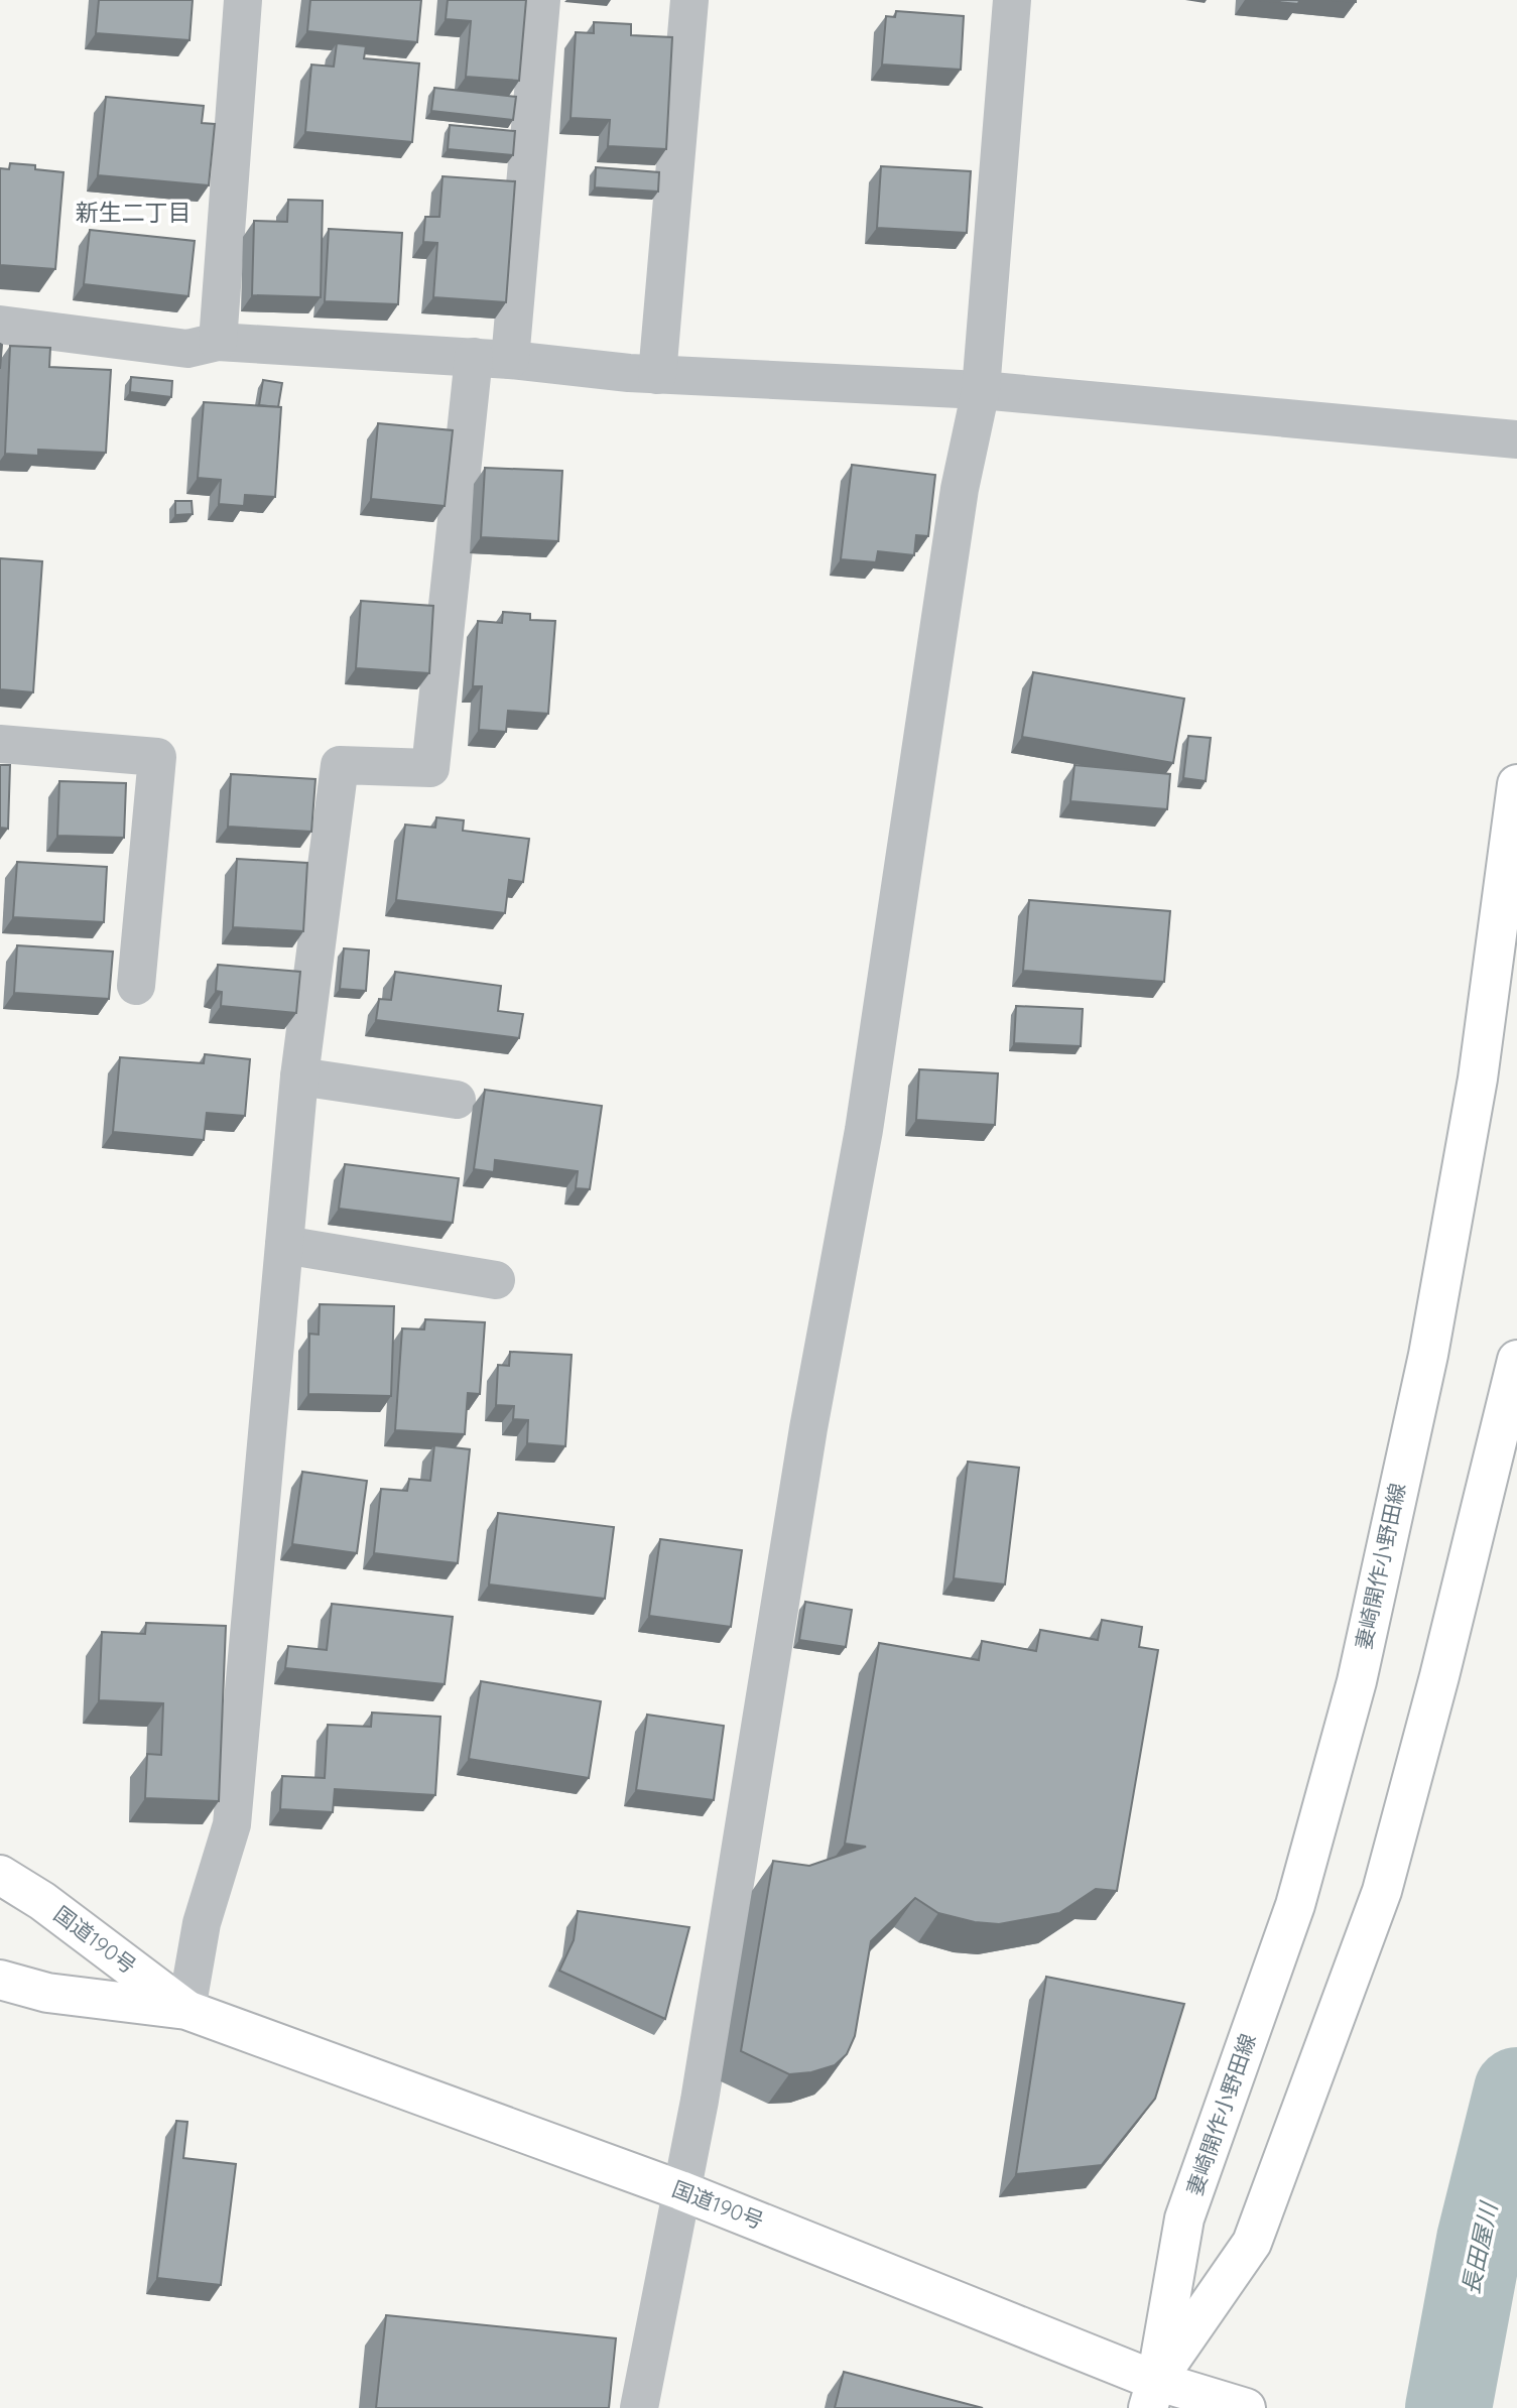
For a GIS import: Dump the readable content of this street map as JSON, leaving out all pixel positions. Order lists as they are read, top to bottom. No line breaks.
{"streets":{"main road":["妻崎開作小野田線","国道190号"]},"crossings":[["妻崎開作小野田線","国道190号"]],"districts":["新生二丁目"],"water":["長田屋川"]}
